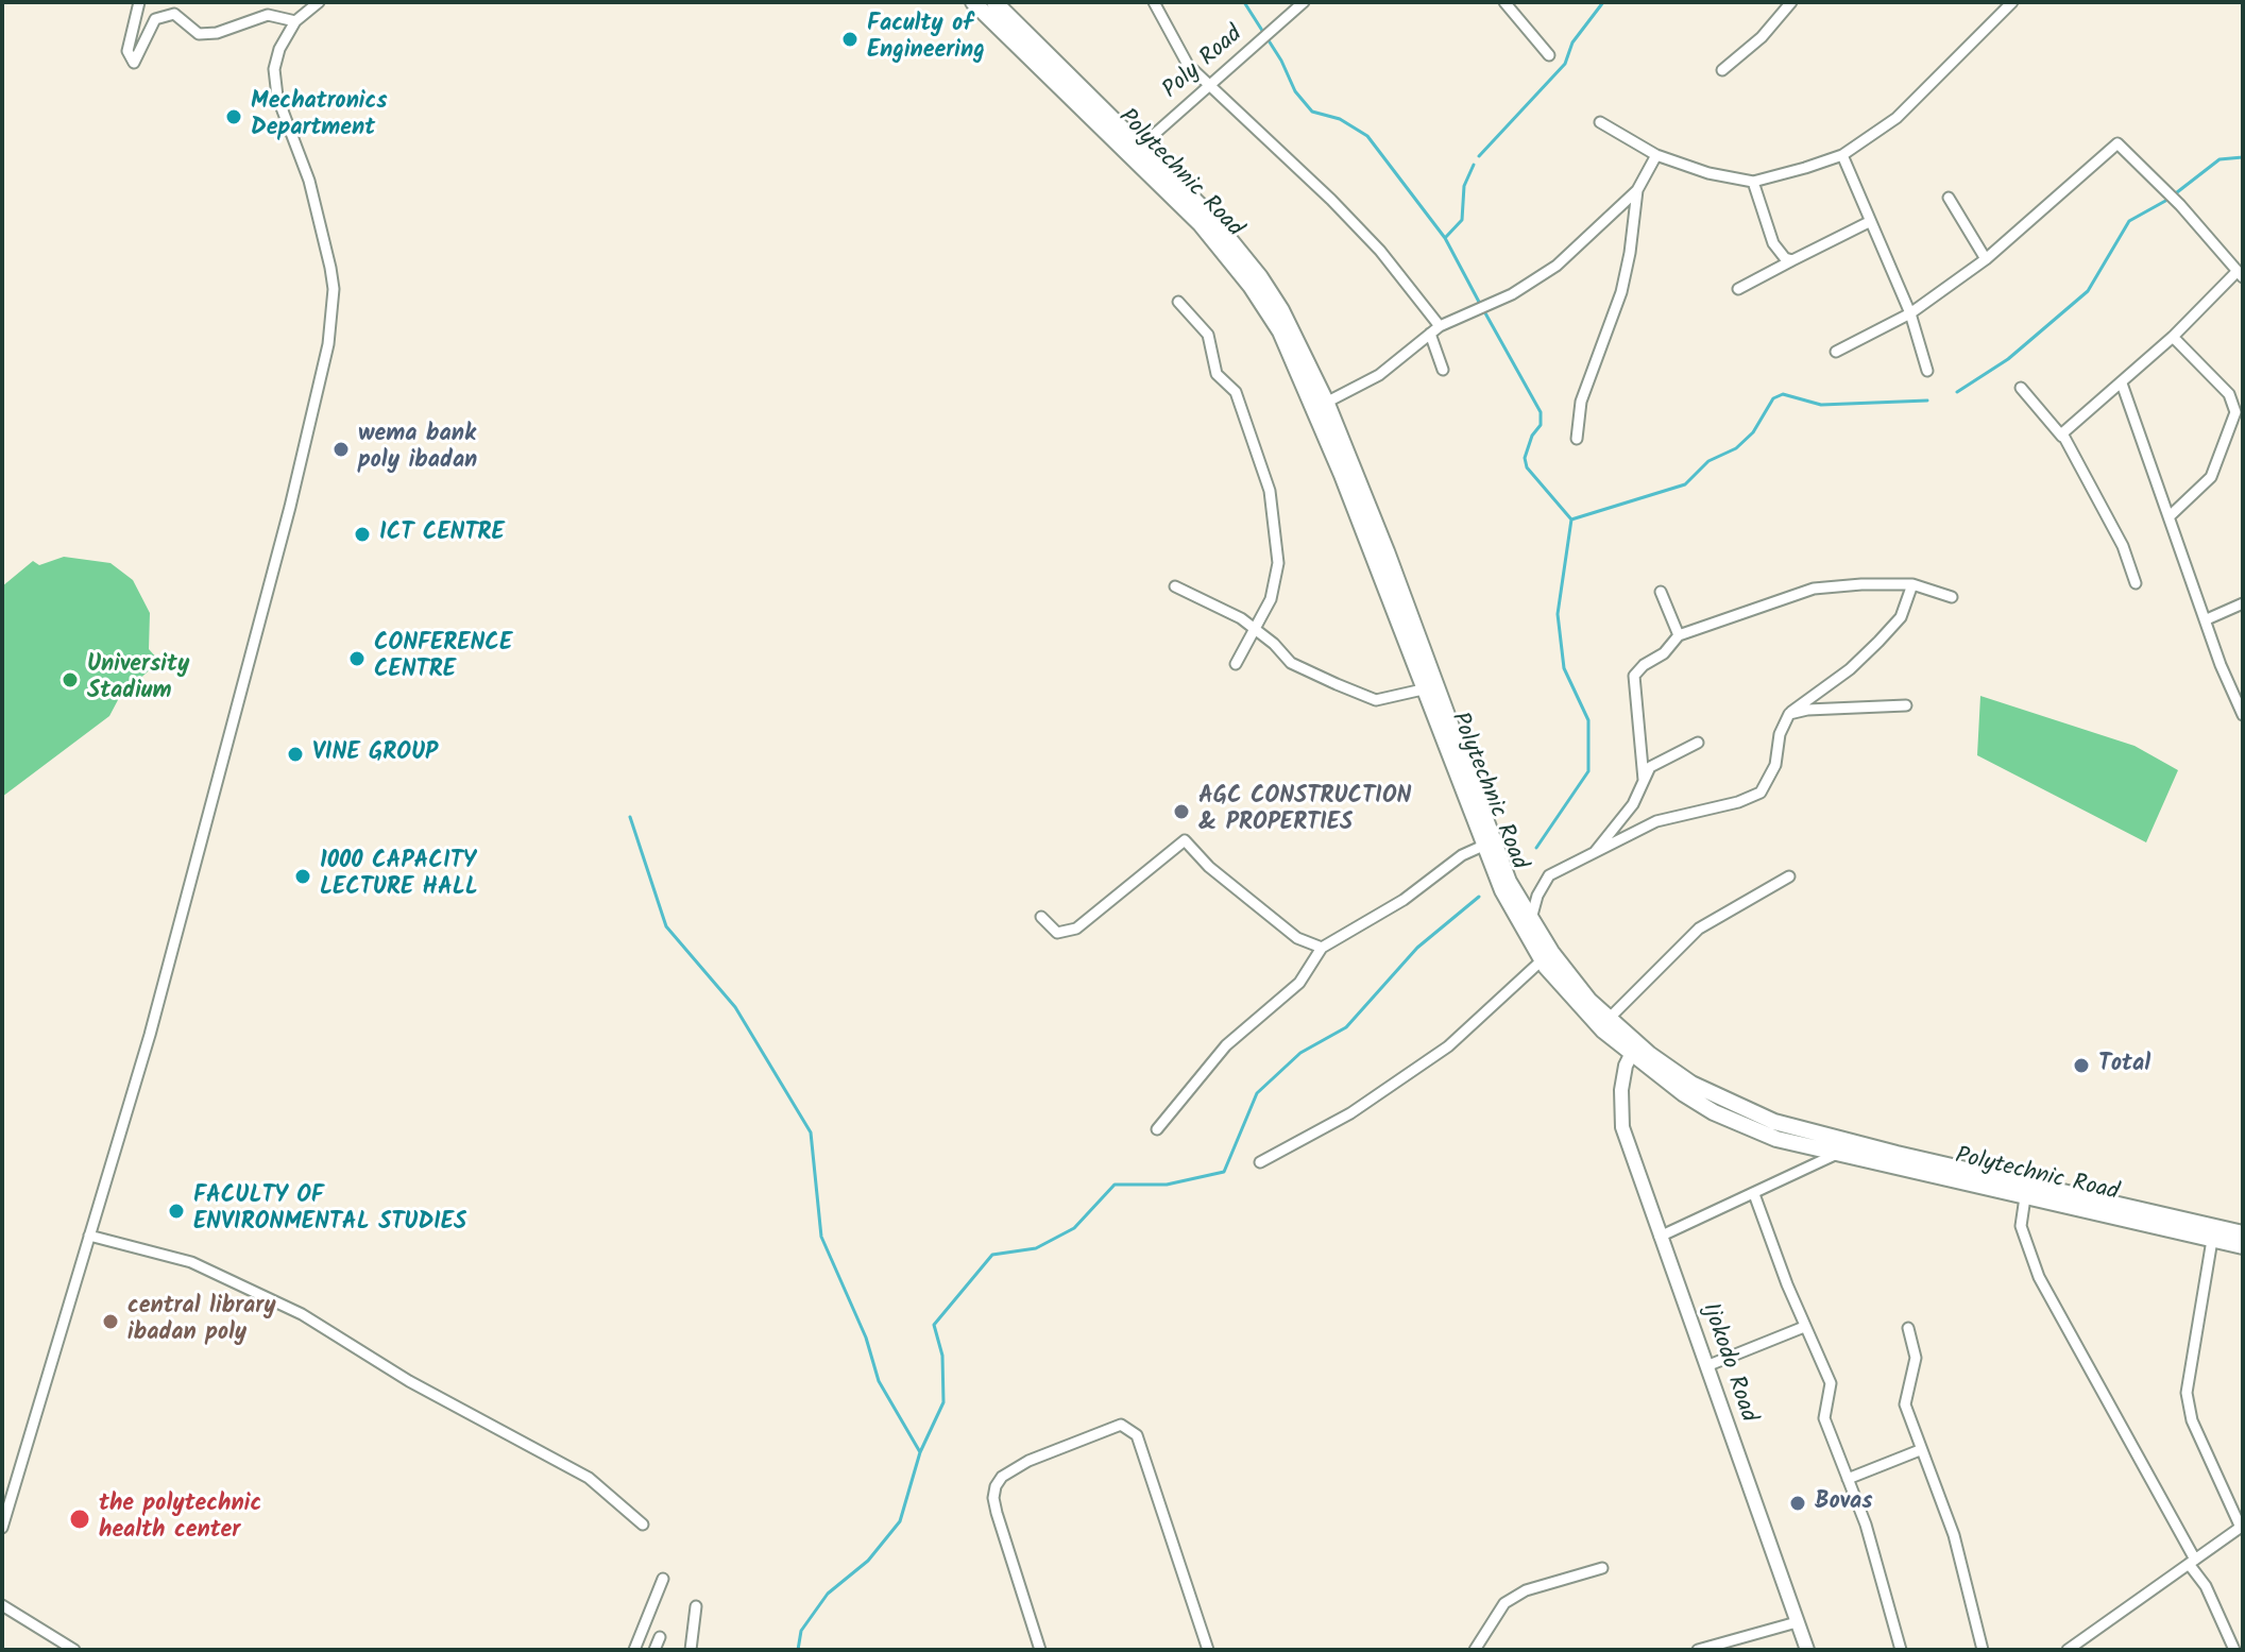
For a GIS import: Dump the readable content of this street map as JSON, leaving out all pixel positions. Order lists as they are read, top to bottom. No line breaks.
{"streets":{"main road":["Polytechnic Road","Ijokodo Road"],"street":["Poly Road"]},"crossings":[["Poly Road","Polytechnic Road"],["Polytechnic Road","Ijokodo Road"]],"places":["Faculty of Engineering","Mechatronics Department","wema bank poly ibadan","ICT CENTRE","CONFERENCE CENTRE","University Stadium","VINE GROUP","AGC CONSTRUCTION & PROPERTIES","1000 CAPACITY LECTURE HALL","Total","FACULTY OF ENVIRONMENTAL STUDIES","central library ibadan poly","Bovas","the polytechnic health center"]}
